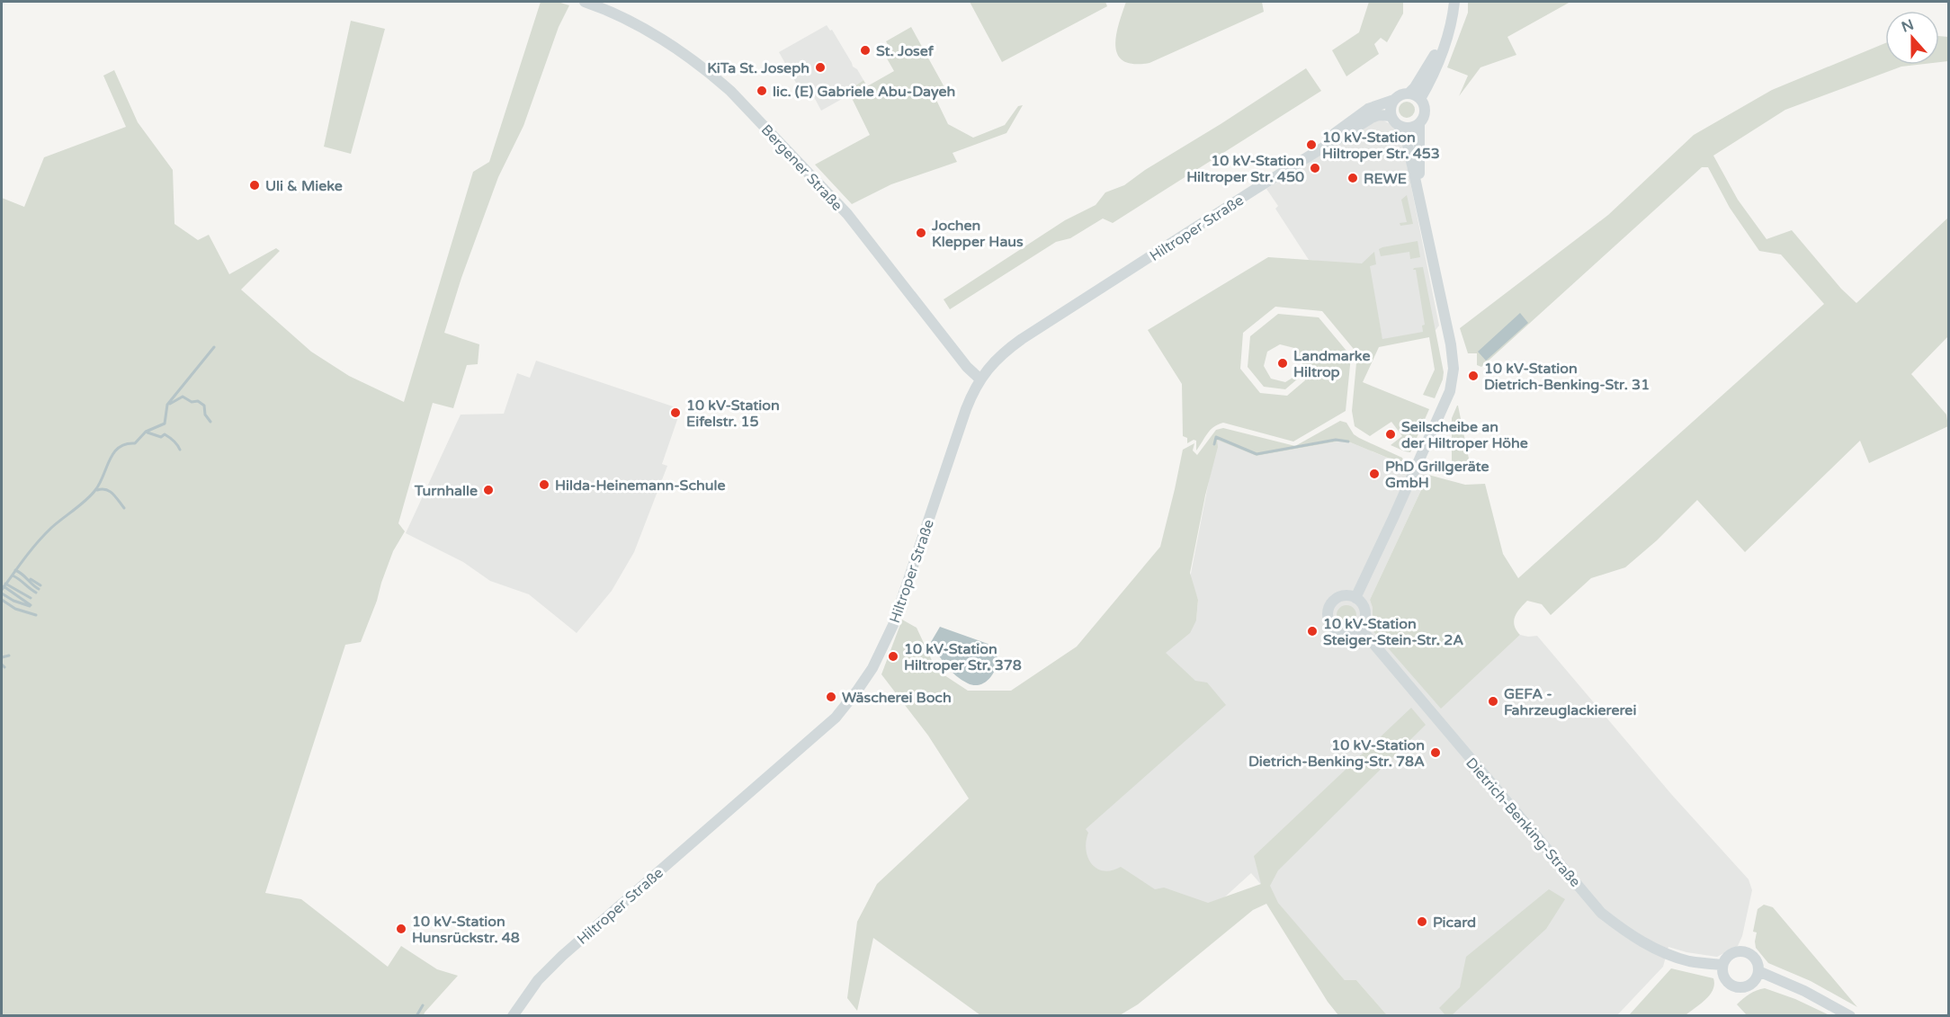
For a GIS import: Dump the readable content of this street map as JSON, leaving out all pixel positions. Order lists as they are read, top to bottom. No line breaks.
{"streets":{"street":["Bergener Straße","Hiltroper Straße","Dietrich-Benking-Straße"]},"crossings":[["Bergener Straße","Hiltroper Straße"]],"places":["St. Josef","KiTa St. Joseph","lic. (E) Gabriele Abu-Dayeh","10 kV-Station Hiltroper Str. 453","10 kV-Station Hiltroper Str. 450","REWE","Uli & Mieke","Jochen Klepper Haus","Landmarke Hiltrop","10 kV-Station Dietrich-Benking-Str. 31","10 kV-Station Eifelstr. 15","Seilscheibe an der Hiltroper Höhe","PhD Grillgeräte GmbH","Hilda-Heinemann-Schule","Turnhalle","10 kV-Station Steiger-Stein-Str. 2A","10 kV-Station Hiltroper Str. 378","Wäscherei Boch","GEFA - Fahrzeuglackiererei","10 kV-Station Dietrich-Benking-Str. 78A","Picard","10 kV-Station Hunsrückstr. 48"],"north":"top"}
